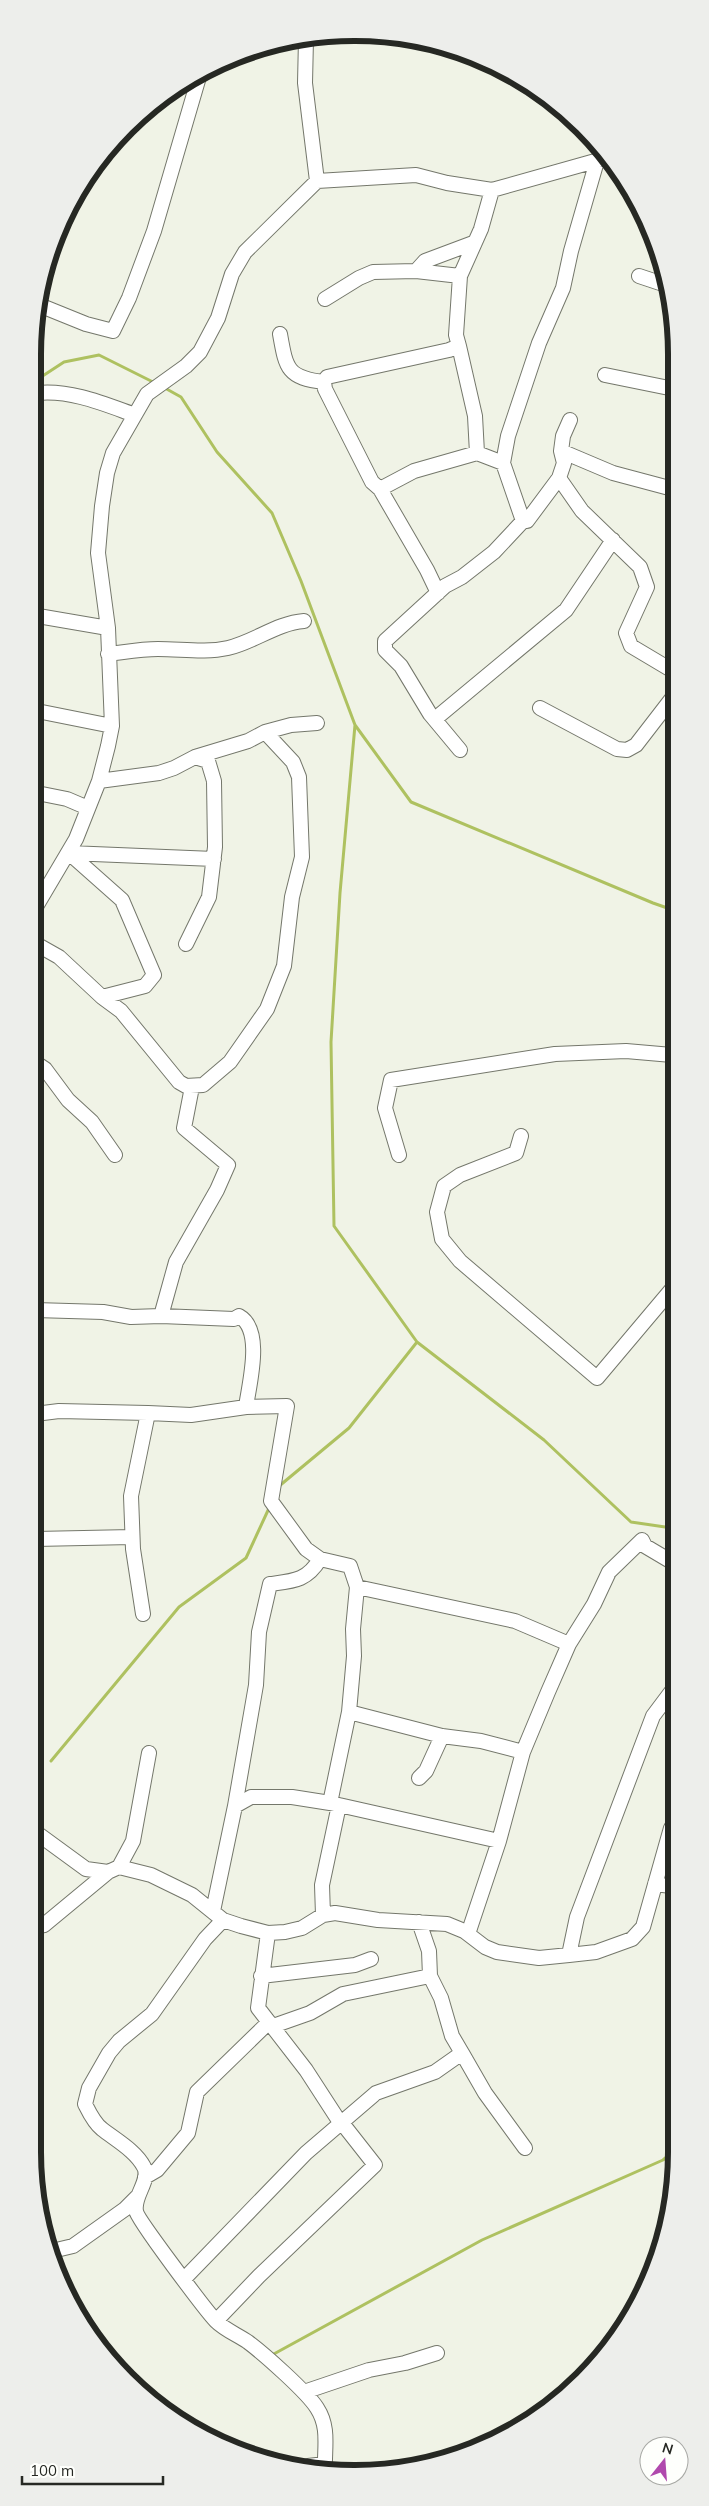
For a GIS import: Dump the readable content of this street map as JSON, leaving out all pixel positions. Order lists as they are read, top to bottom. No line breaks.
{"scale_bar":"100 m","north":"top"}
